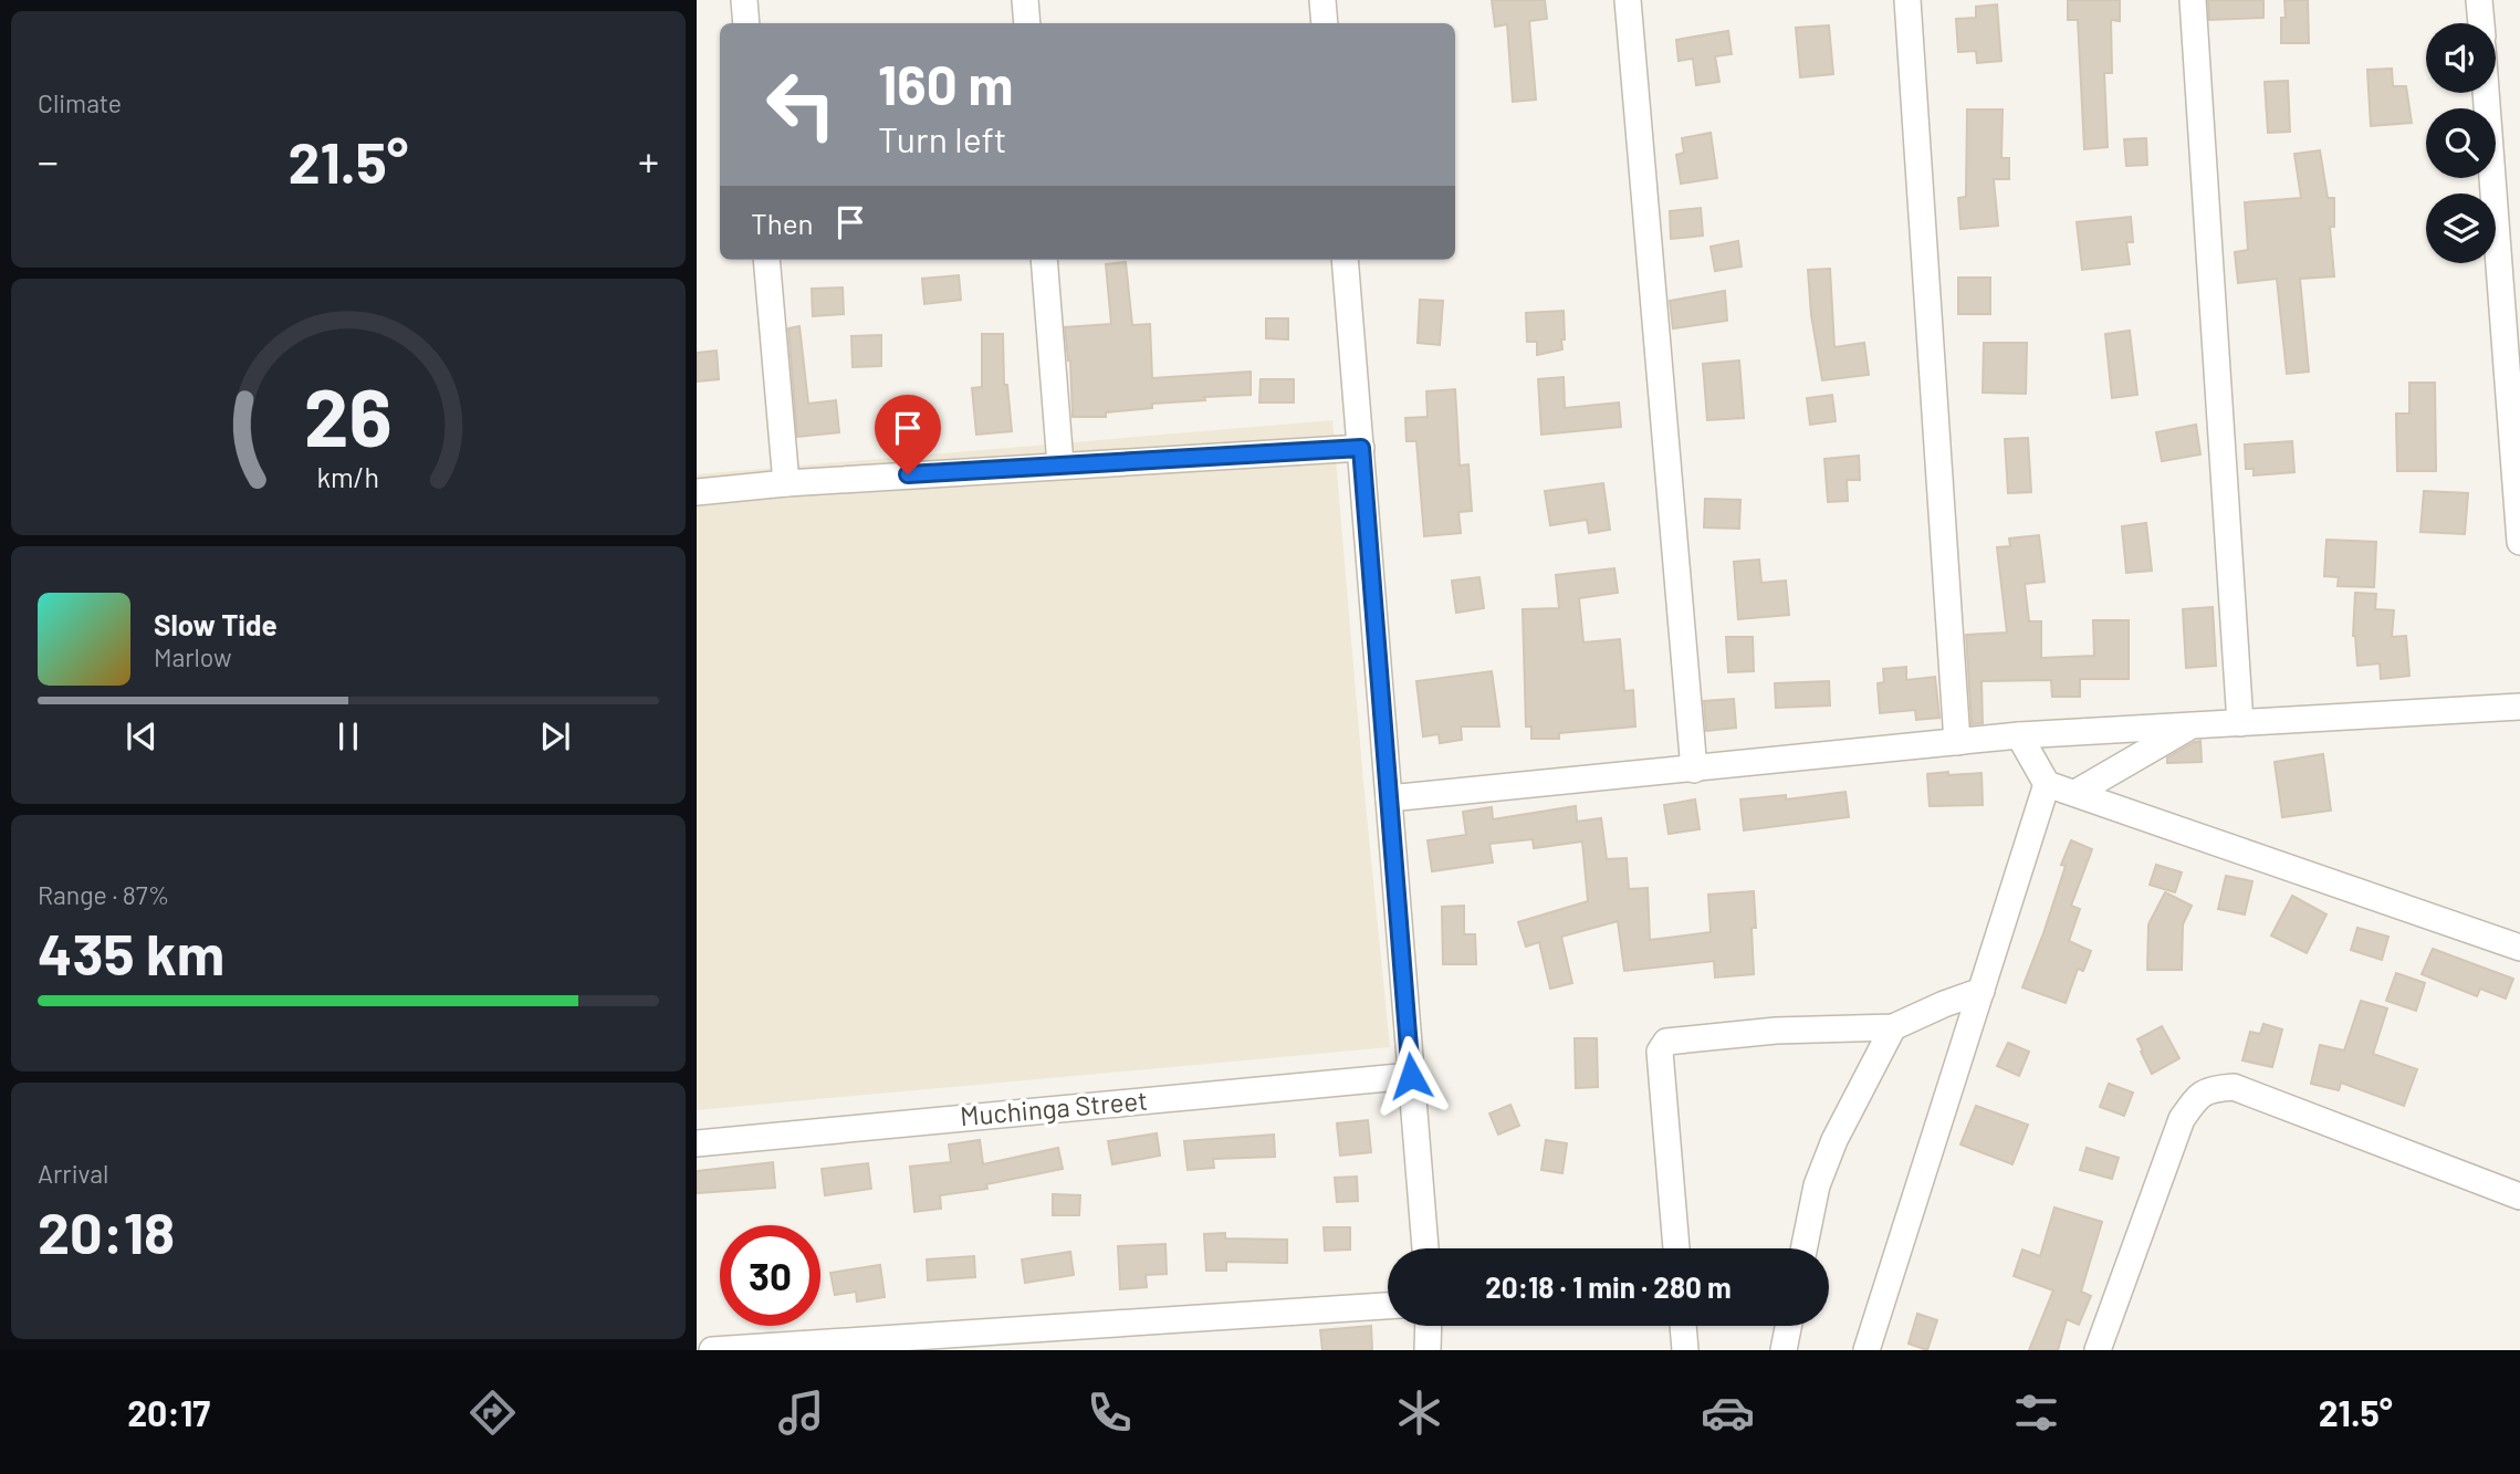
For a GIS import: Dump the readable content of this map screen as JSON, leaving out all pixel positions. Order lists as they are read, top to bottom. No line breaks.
{"streets":{"street":["Muchinga Street"]},"page":{"tile":["Climate",["Range · 87%","435 km"],["Arrival","20:18"]],"turn":["160 m","Turn left"],"heat":["−","21.5°","+"],"then":"Then","song":["Slow Tide","Marlow"],"limit":"30","trip":"20:18 · 1 min · 280 m","tabs":["20:17","21.5°"],"gauge":["26","km/h"]}}
